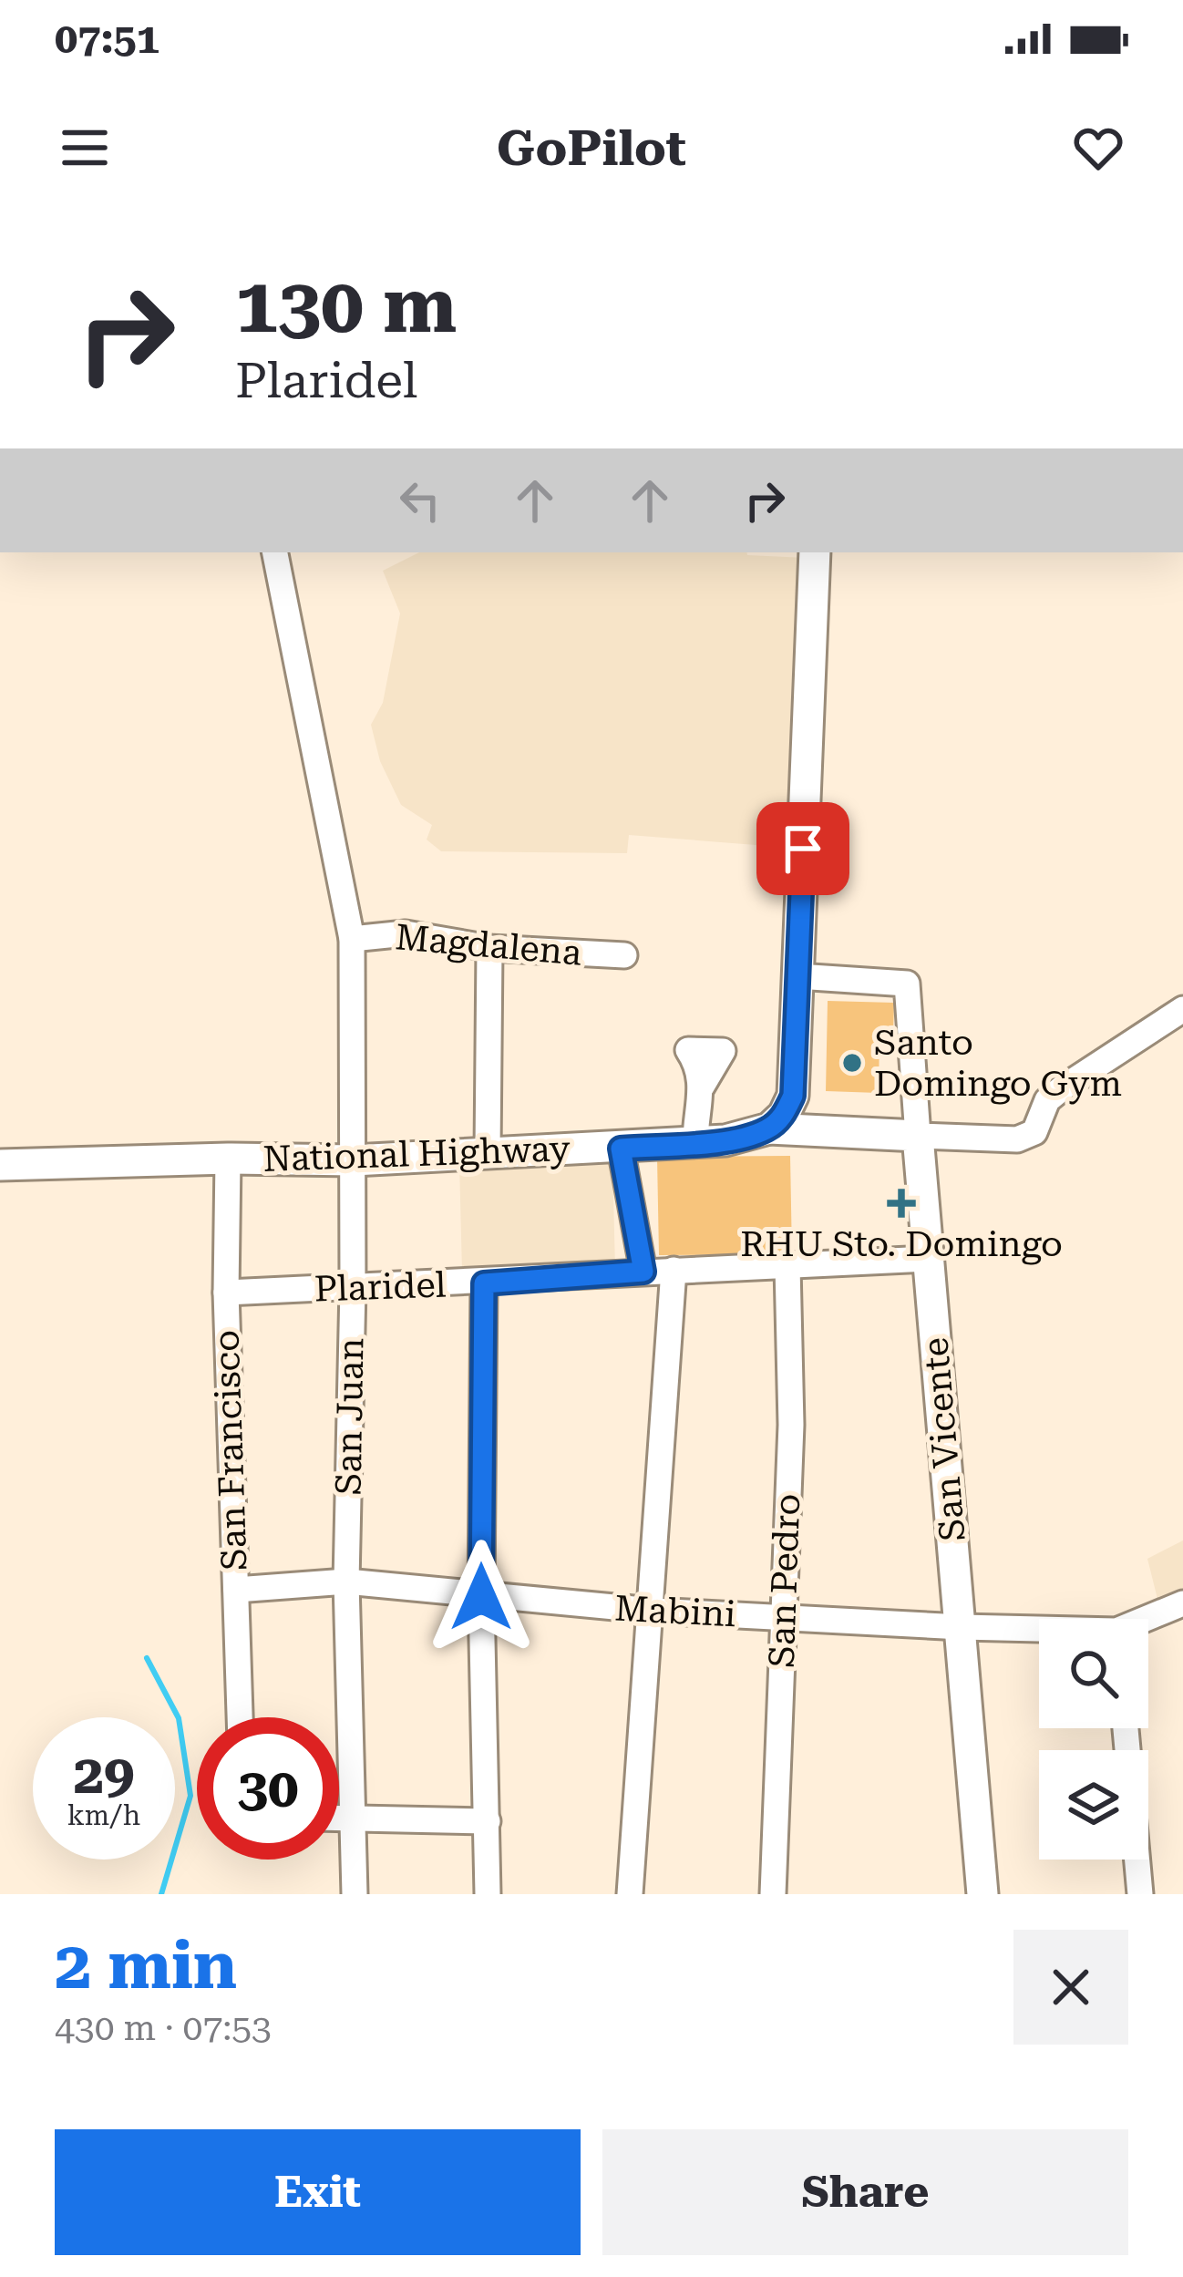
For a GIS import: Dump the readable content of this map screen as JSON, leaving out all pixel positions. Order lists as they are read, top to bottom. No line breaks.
{"streets":{"main road":["National Highway","San Vicente"],"street":["Magdalena","Plaridel","San Juan","San Francisco","San Pedro","Mabini"]},"crossings":[["Magdalena","San Juan"],["National Highway","San Juan"],["National Highway","San Vicente"],["National Highway","San Francisco"],["Plaridel","San Juan"],["Plaridel","San Vicente"],["Plaridel","San Francisco"],["Plaridel","San Pedro"],["San Juan","Mabini"],["San Vicente","Mabini"],["San Francisco","Mabini"],["San Pedro","Mabini"]],"places":{"other":["Santo Domingo Gym"],"health":["RHU Sto. Domingo"]},"page":{"status":"07:51","header":"GoPilot","turn":["130 m","Plaridel"],"speed":"29 km/h","limit":"30","heading":["2 min","430 m · 07:53"],"buttons":["Exit","Share"]}}
